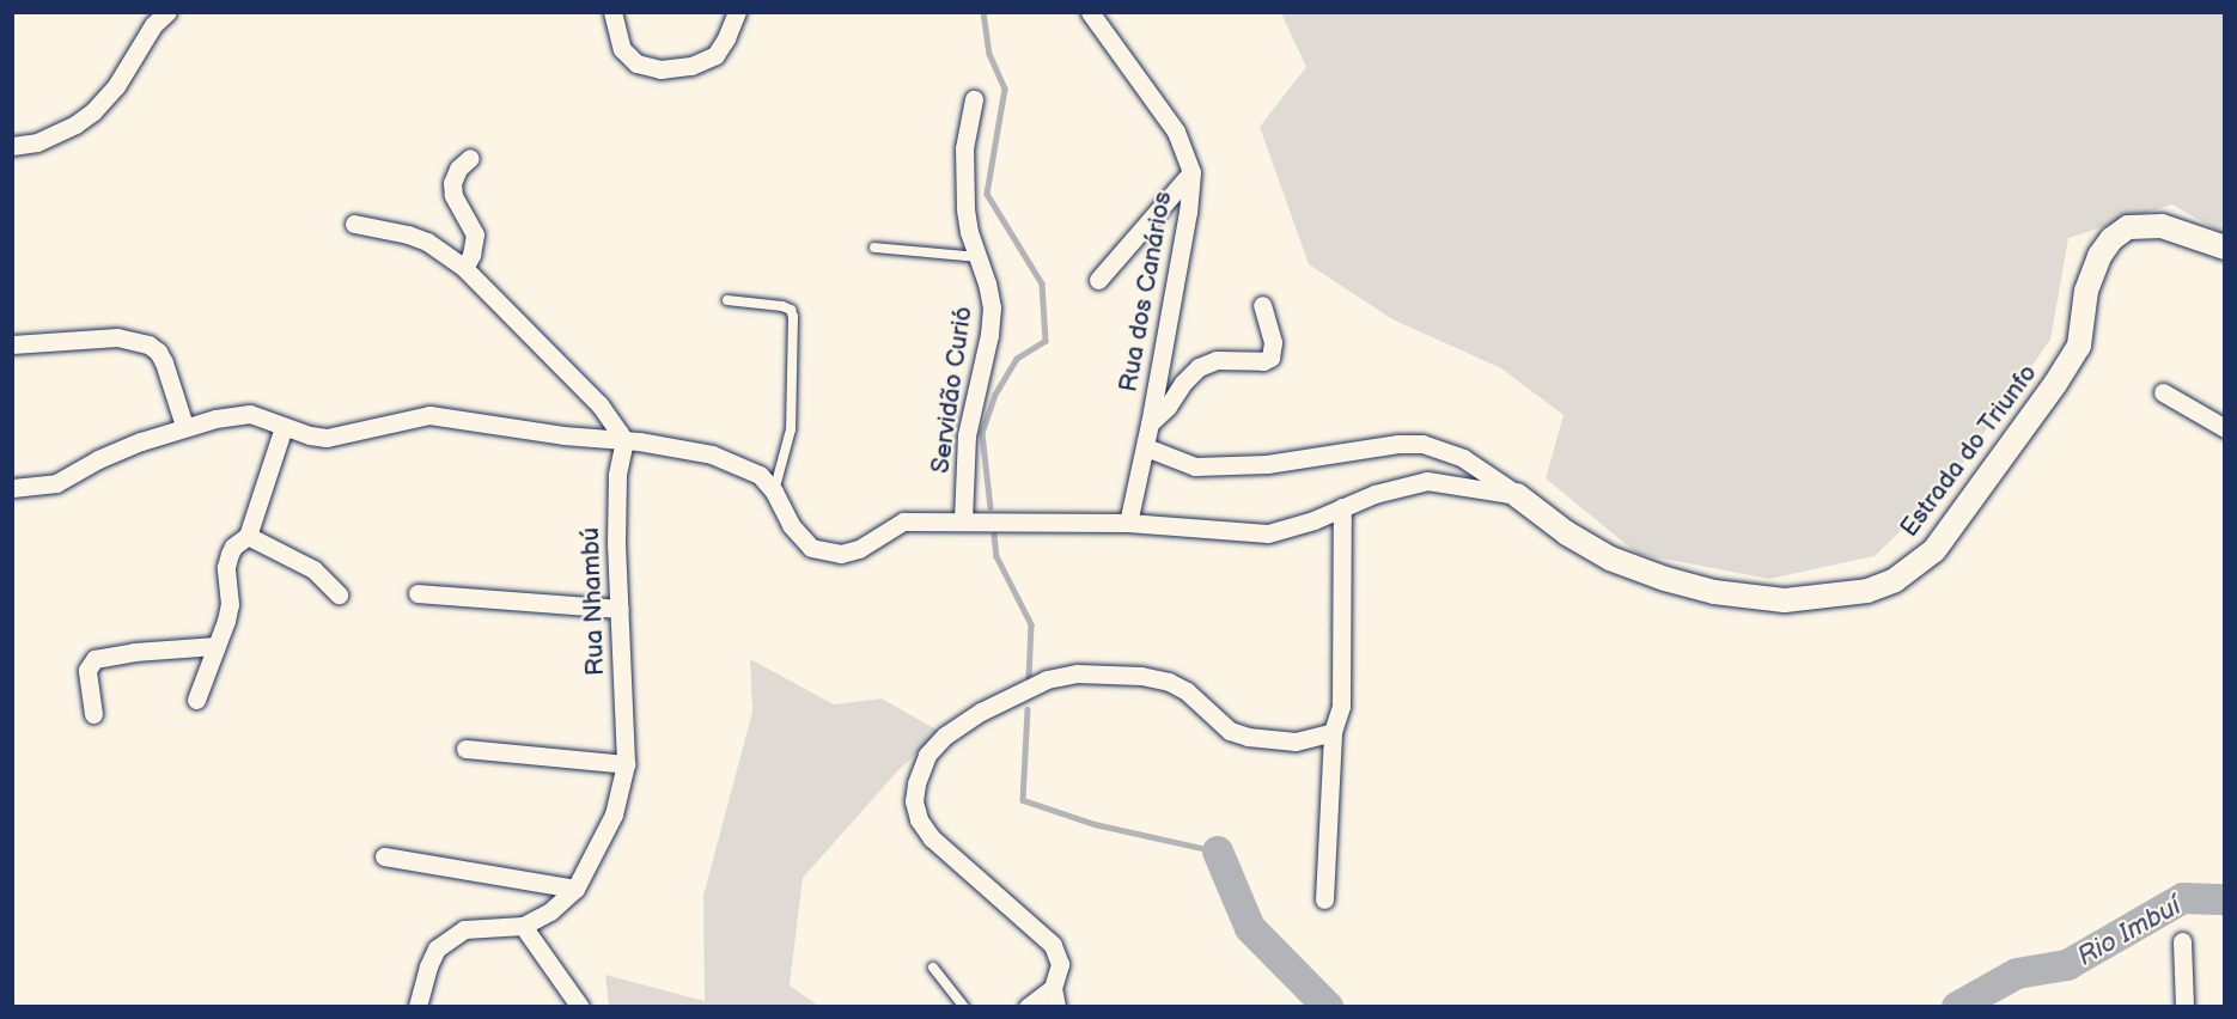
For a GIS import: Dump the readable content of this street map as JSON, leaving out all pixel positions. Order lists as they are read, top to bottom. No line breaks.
{"streets":{"street":["Rua dos Canários","Servidão Curió","Estrada do Triunfo","Rua Nhambú"]},"water":["Rio Imbuí"]}
